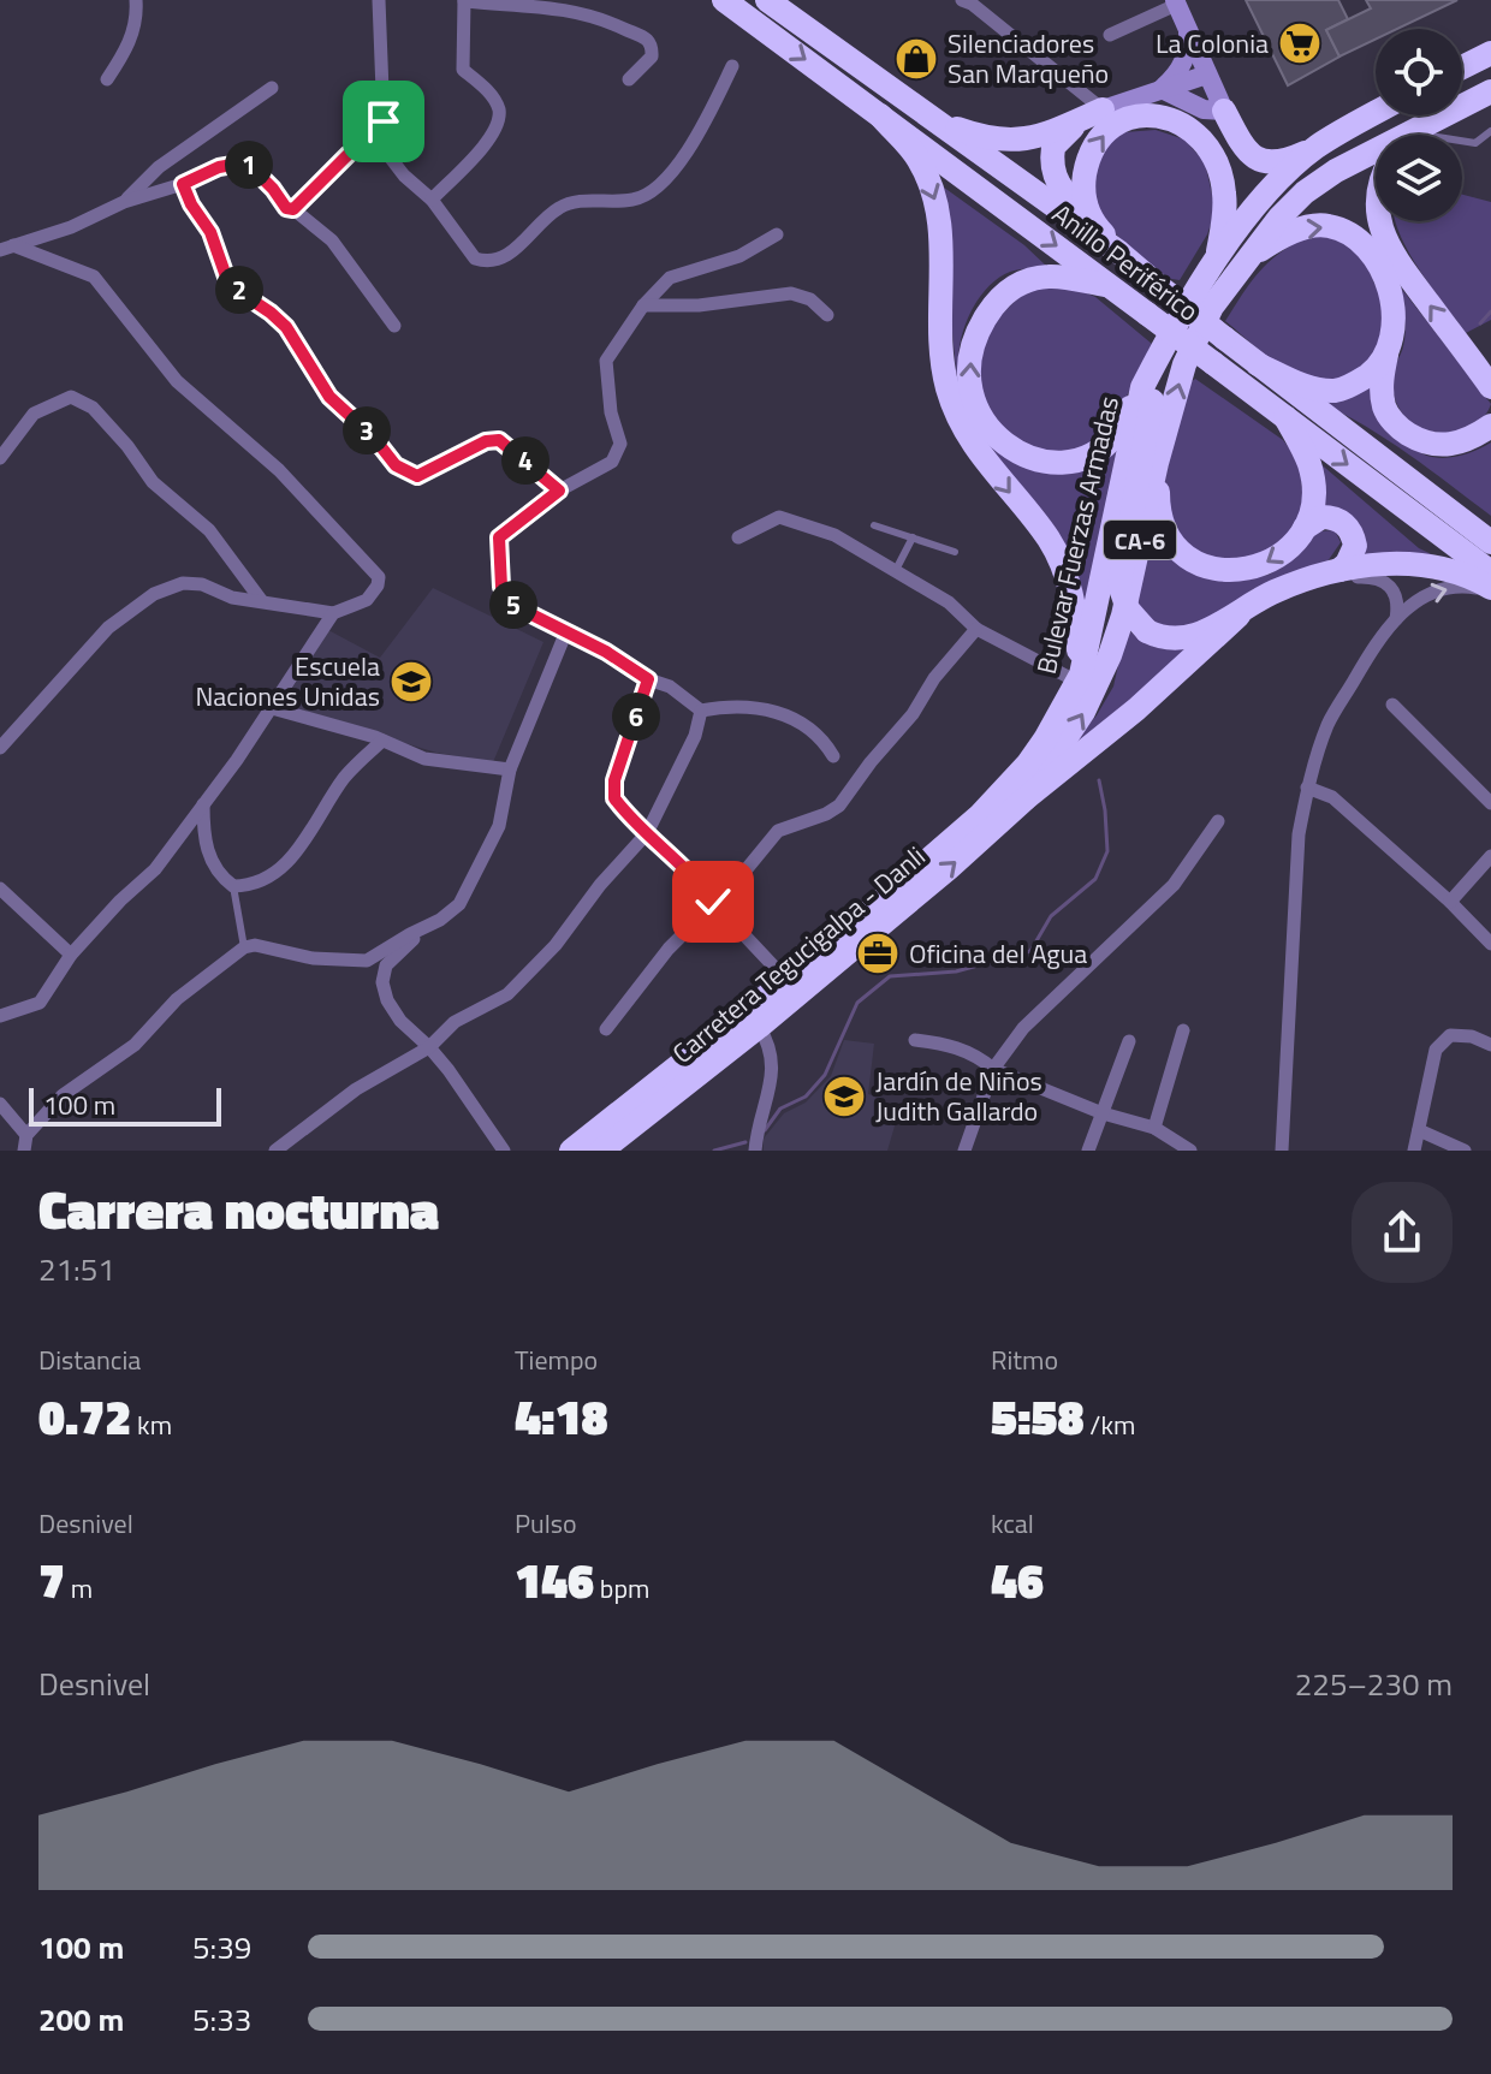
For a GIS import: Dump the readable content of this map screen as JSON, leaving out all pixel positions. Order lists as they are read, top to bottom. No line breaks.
{"streets":{"highway":["Anillo Periférico","Bulevar Fuerzas Armadas","CA-6","Carretera Tegucigalpa - Danli"]},"crossings":[["Bulevar Fuerzas Armadas","Carretera Tegucigalpa - Danli"]],"places":{"supermarket":["La Colonia"],"shop":["Silenciadores San Marqueño"],"school or university":["Escuela Naciones Unidas","Jardín de Niños Judith Gallardo"],"office":["Oficina del Agua"]},"scale_bar":"100 m","page":{"pins":["1","2","3","4","5","6"],"scale":"100 m","heading":["Carrera nocturna","21:51"],"stats":[["Distancia","0.72 km"],["Tiempo","4:18"],["Ritmo","5:58 /km"],["Desnivel","7 m"],["Pulso","146 bpm"],["kcal","46"]],"chart":["Desnivel","225–230 m"],"list":[{"name":"100 m","note":"5:39"},{"name":"200 m","note":"5:33"}]}}
